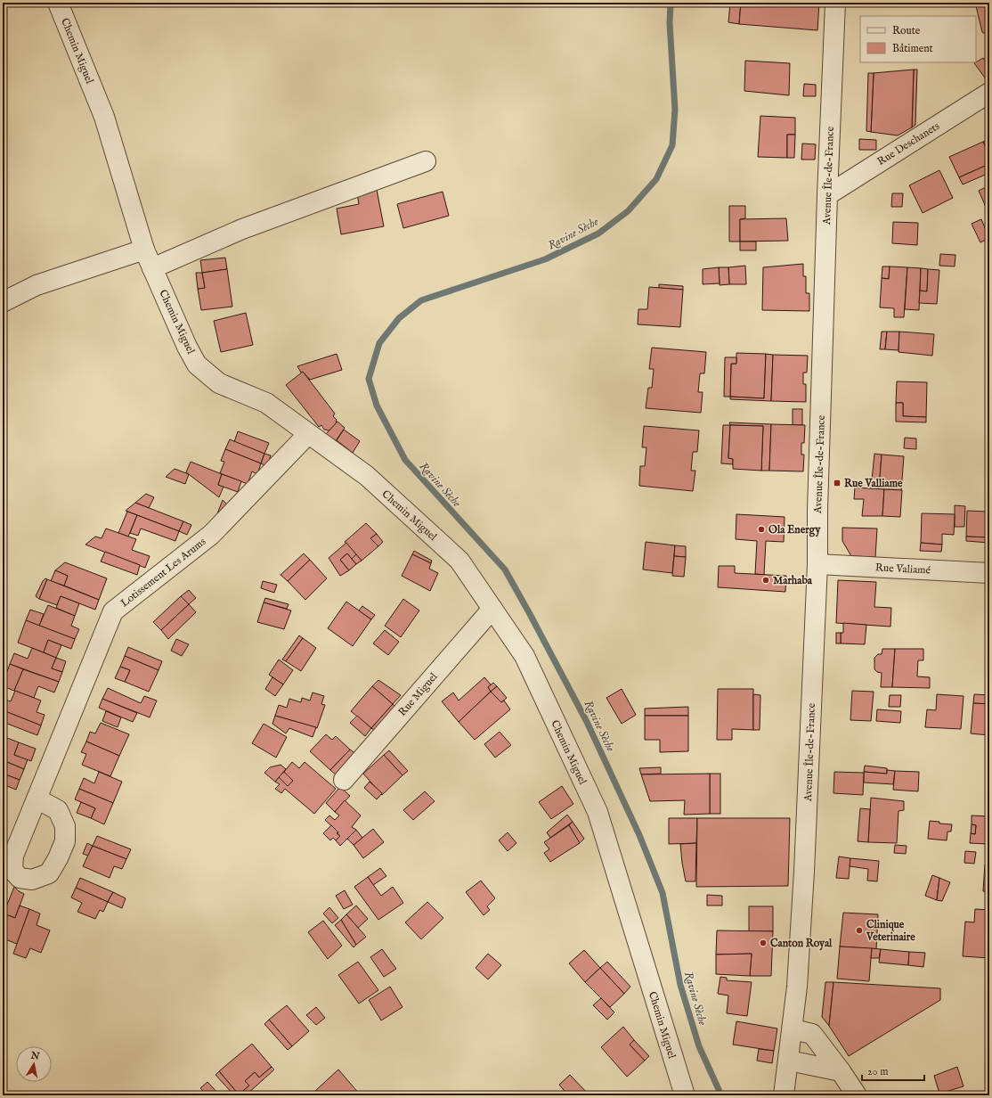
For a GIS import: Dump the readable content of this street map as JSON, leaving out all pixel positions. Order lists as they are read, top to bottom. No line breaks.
{"streets":{"street":["Chemin Miguel","Rue Deschanets","Avenue Île-de-France","Rue Valiamé","Lotissement Les Arums","Rue Miguel"]},"crossings":[["Chemin Miguel","Lotissement Les Arums"],["Chemin Miguel","Rue Miguel"],["Rue Deschanets","Avenue Île-de-France"],["Avenue Île-de-France","Rue Valiamé"]],"water":["Ravine Sèche"],"places":{"transit":["Rue Valliame"],"other":["Ola Energy","Marhaba","Clinique Veterinaire","Canton Royal"]},"legend":["Route","Bâtiment"],"scale_bar":"20 m","north":"top"}
